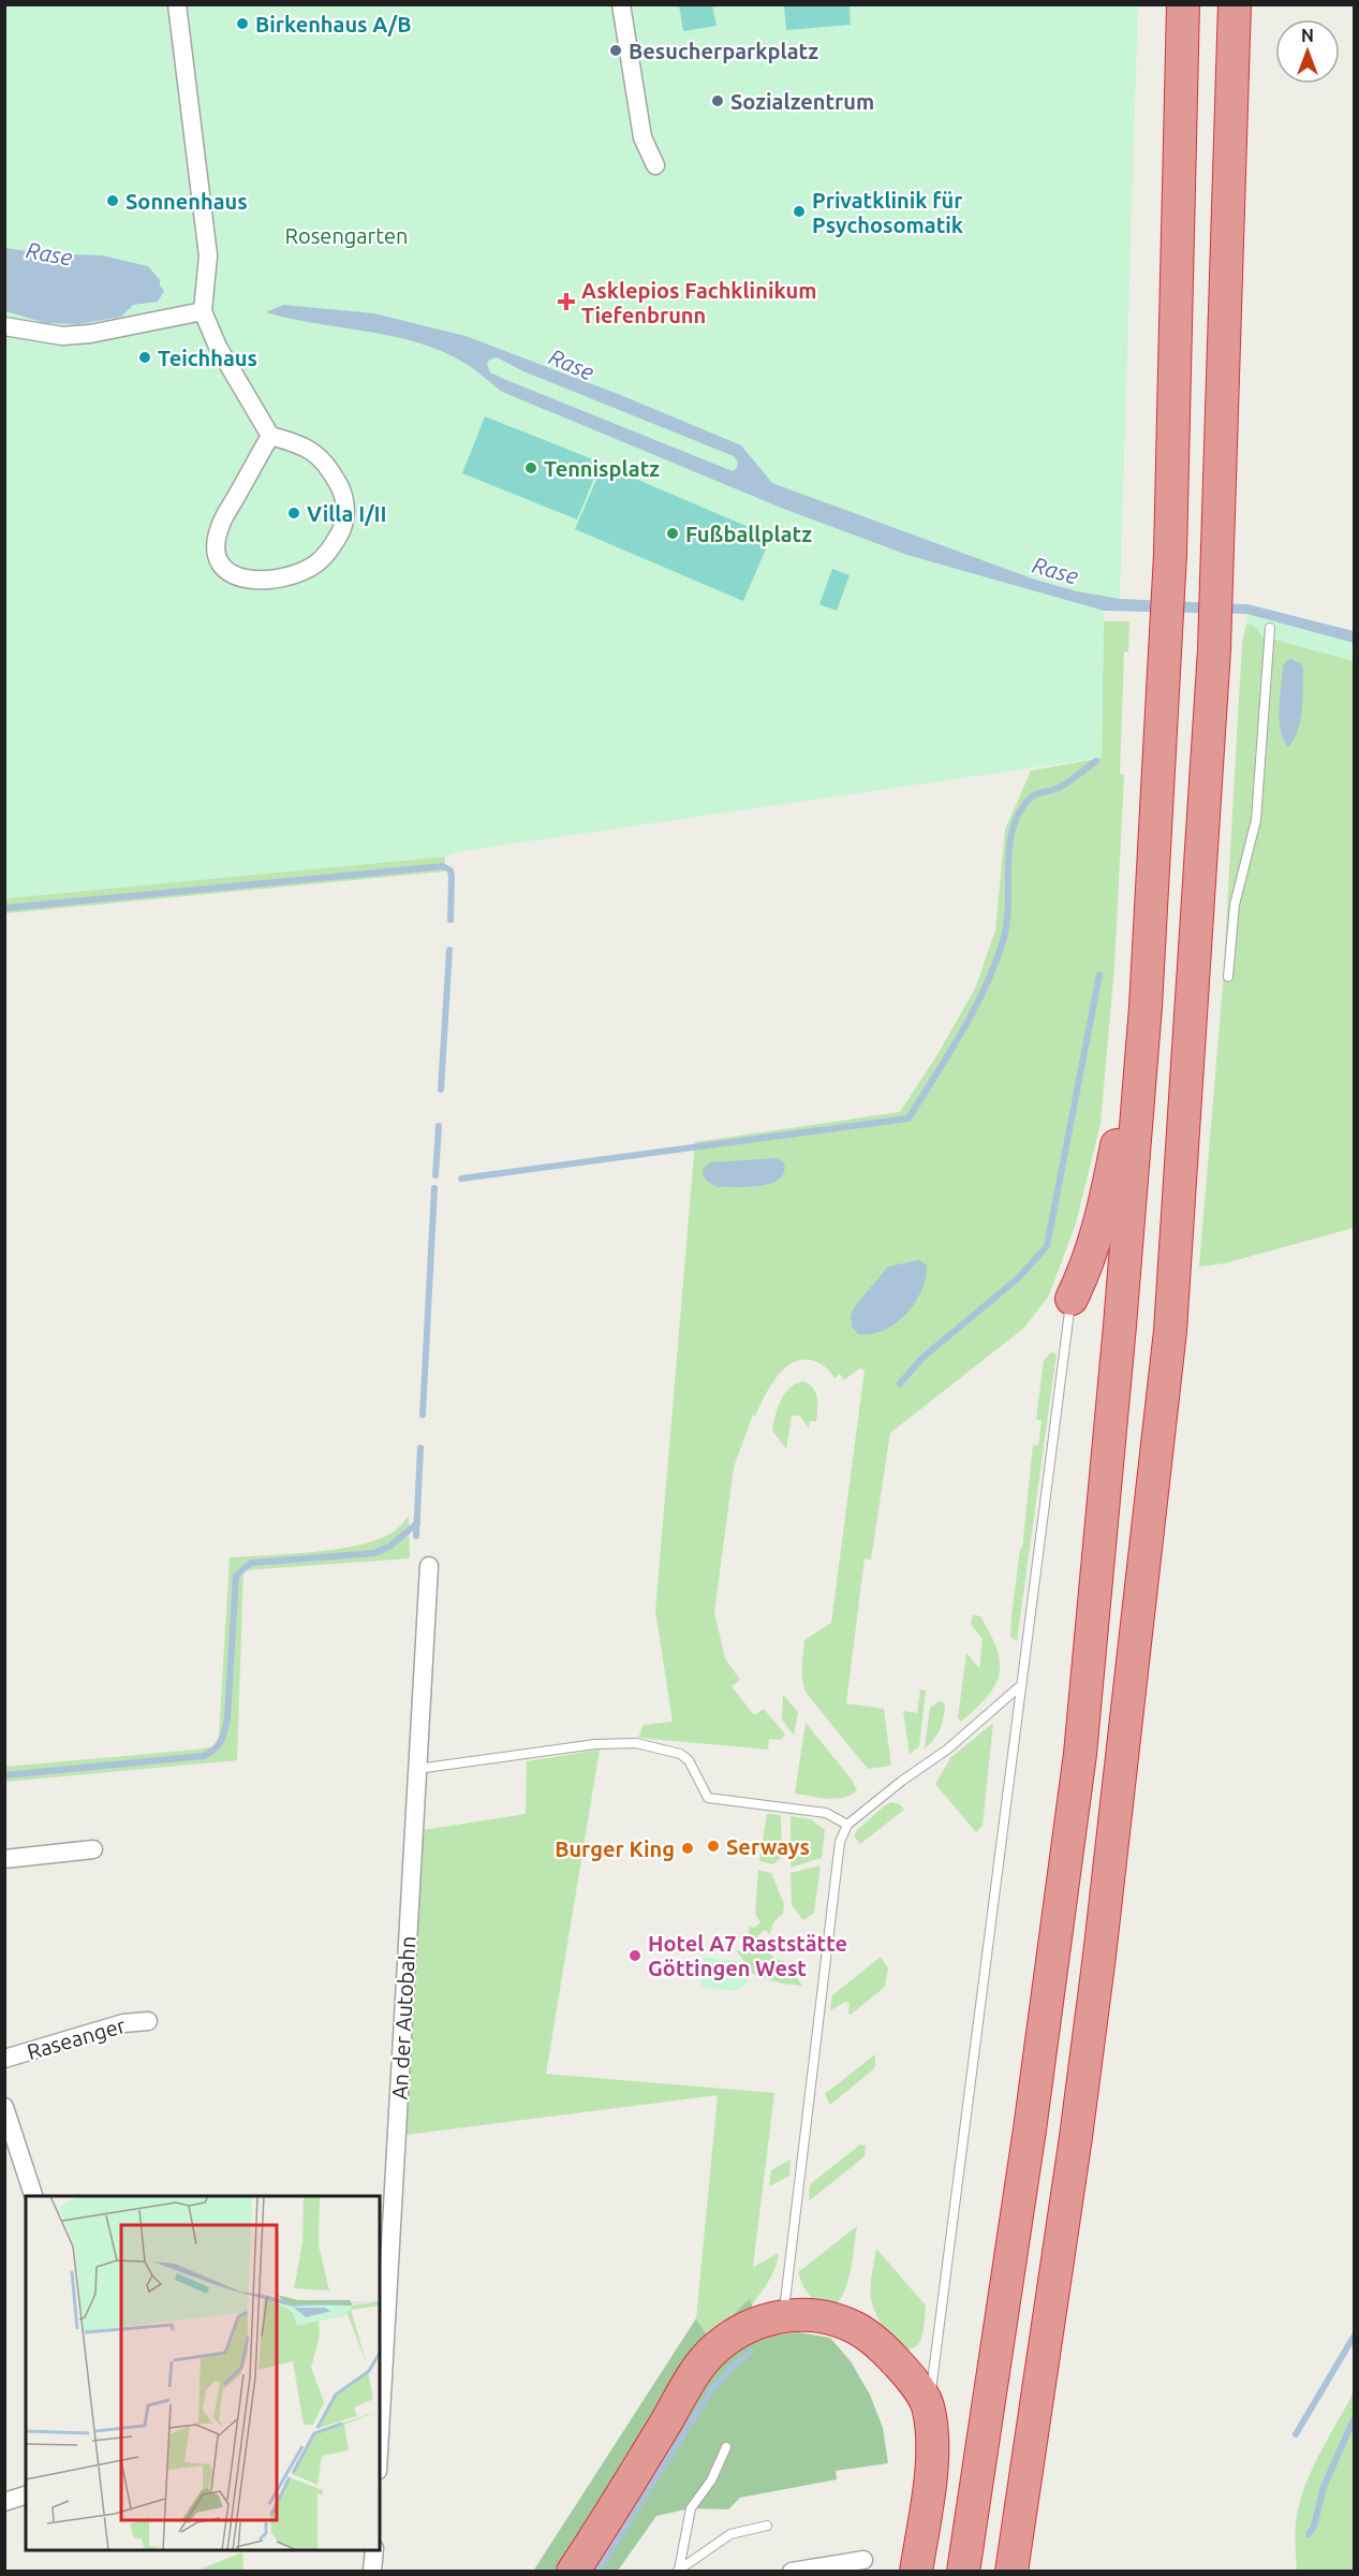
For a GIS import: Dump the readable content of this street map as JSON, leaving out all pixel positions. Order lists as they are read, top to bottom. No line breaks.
{"streets":{"street":["An der Autobahn","Raseanger"]},"water":["Rase"],"parks":["Rosengarten"],"places":{"other":["Birkenhaus A/B","Besucherparkplatz","Sozialzentrum","Sonnenhaus","Privatklinik für Psychosomatik","Teichhaus","Tennisplatz","Villa I/II","Fußballplatz","Serways","Burger King","Hotel A7 Raststätte Göttingen West"],"health":["Asklepios Fachklinikum Tiefenbrunn"]},"north":"top"}
